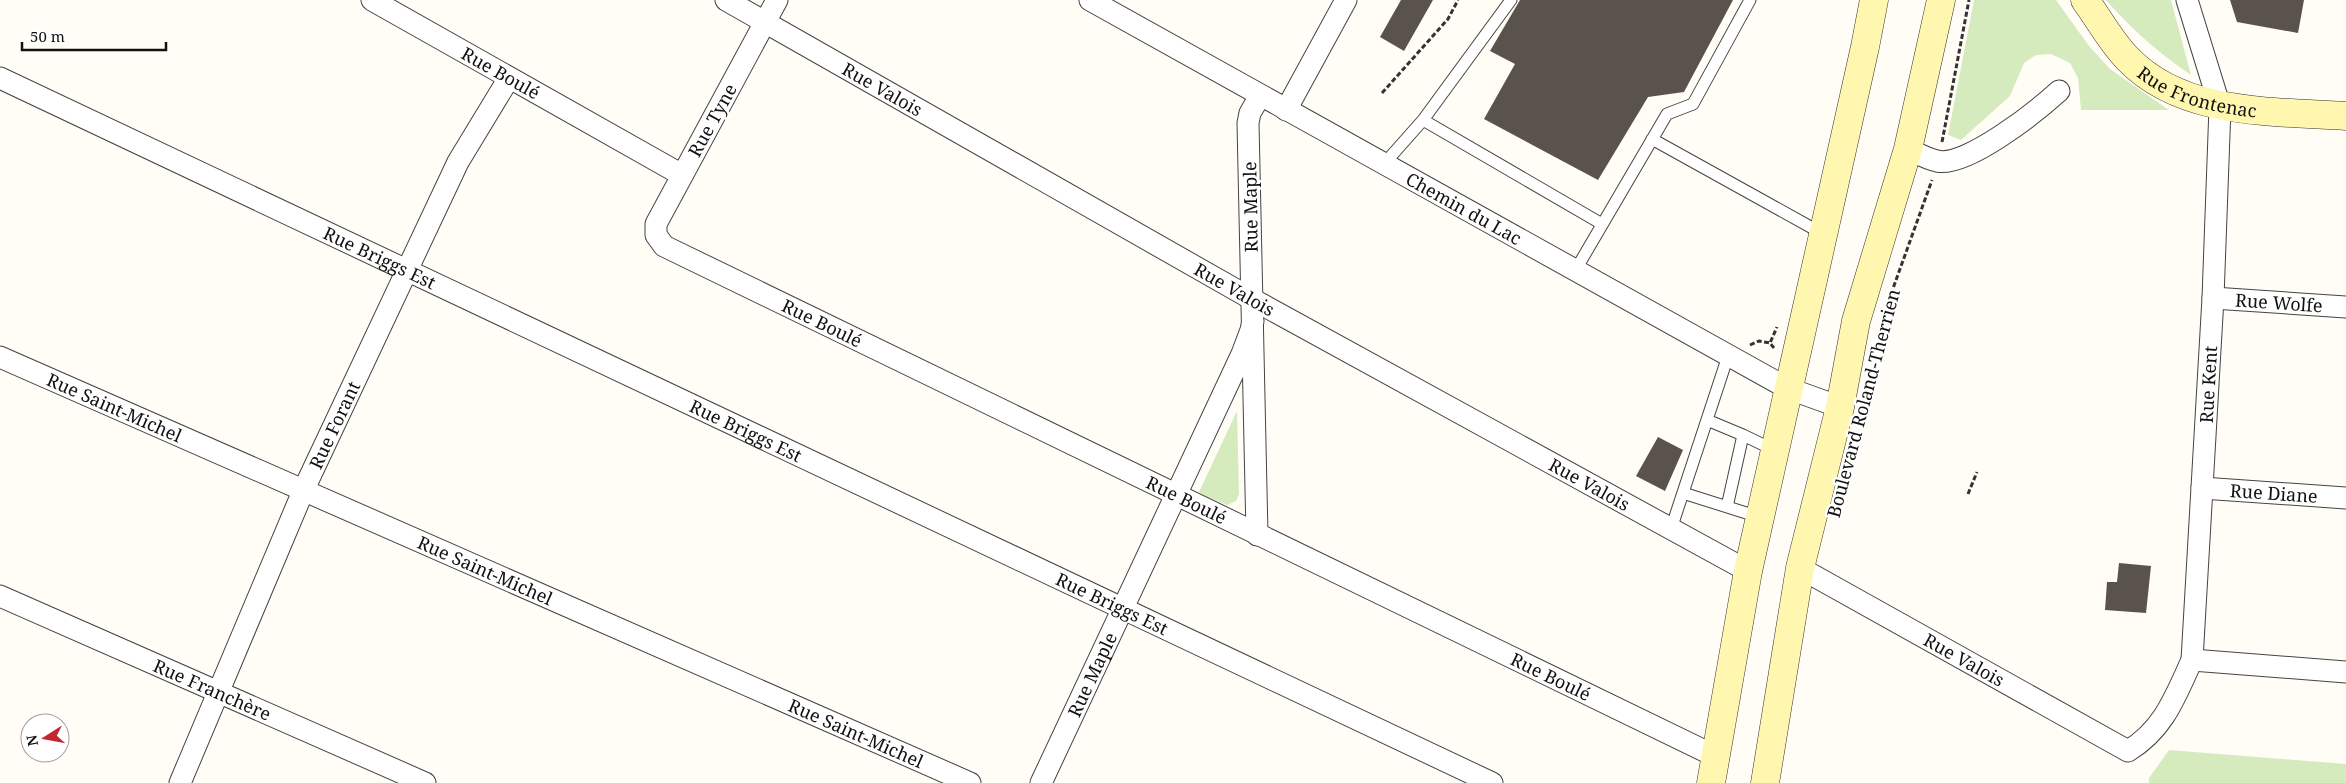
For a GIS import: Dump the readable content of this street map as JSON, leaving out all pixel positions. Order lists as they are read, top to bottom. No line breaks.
{"streets":{"main road":["Rue Frontenac","Boulevard Roland-Therrien"],"street":["Rue Boulé","Rue Valois","Rue Tyne","Rue Maple","Chemin du Lac","Rue Briggs Est","Rue Wolfe","Rue Kent","Rue Saint-Michel","Rue Forant","Rue Diane","Rue Franchère"]},"crossings":[["Rue Boulé","Rue Tyne"],["Rue Boulé","Rue Maple"],["Rue Boulé","Rue Forant"],["Rue Frontenac","Rue Kent"],["Rue Valois","Rue Tyne"],["Rue Valois","Rue Maple"],["Rue Valois","Rue Kent"],["Rue Valois","Boulevard Roland-Therrien"],["Rue Maple","Chemin du Lac"],["Rue Maple","Rue Briggs Est"],["Chemin du Lac","Boulevard Roland-Therrien"],["Rue Briggs Est","Rue Forant"],["Rue Wolfe","Rue Kent"],["Rue Kent","Rue Diane"],["Rue Saint-Michel","Rue Forant"],["Rue Forant","Rue Franchère"]],"scale_bar":"50 m","north":"left"}
